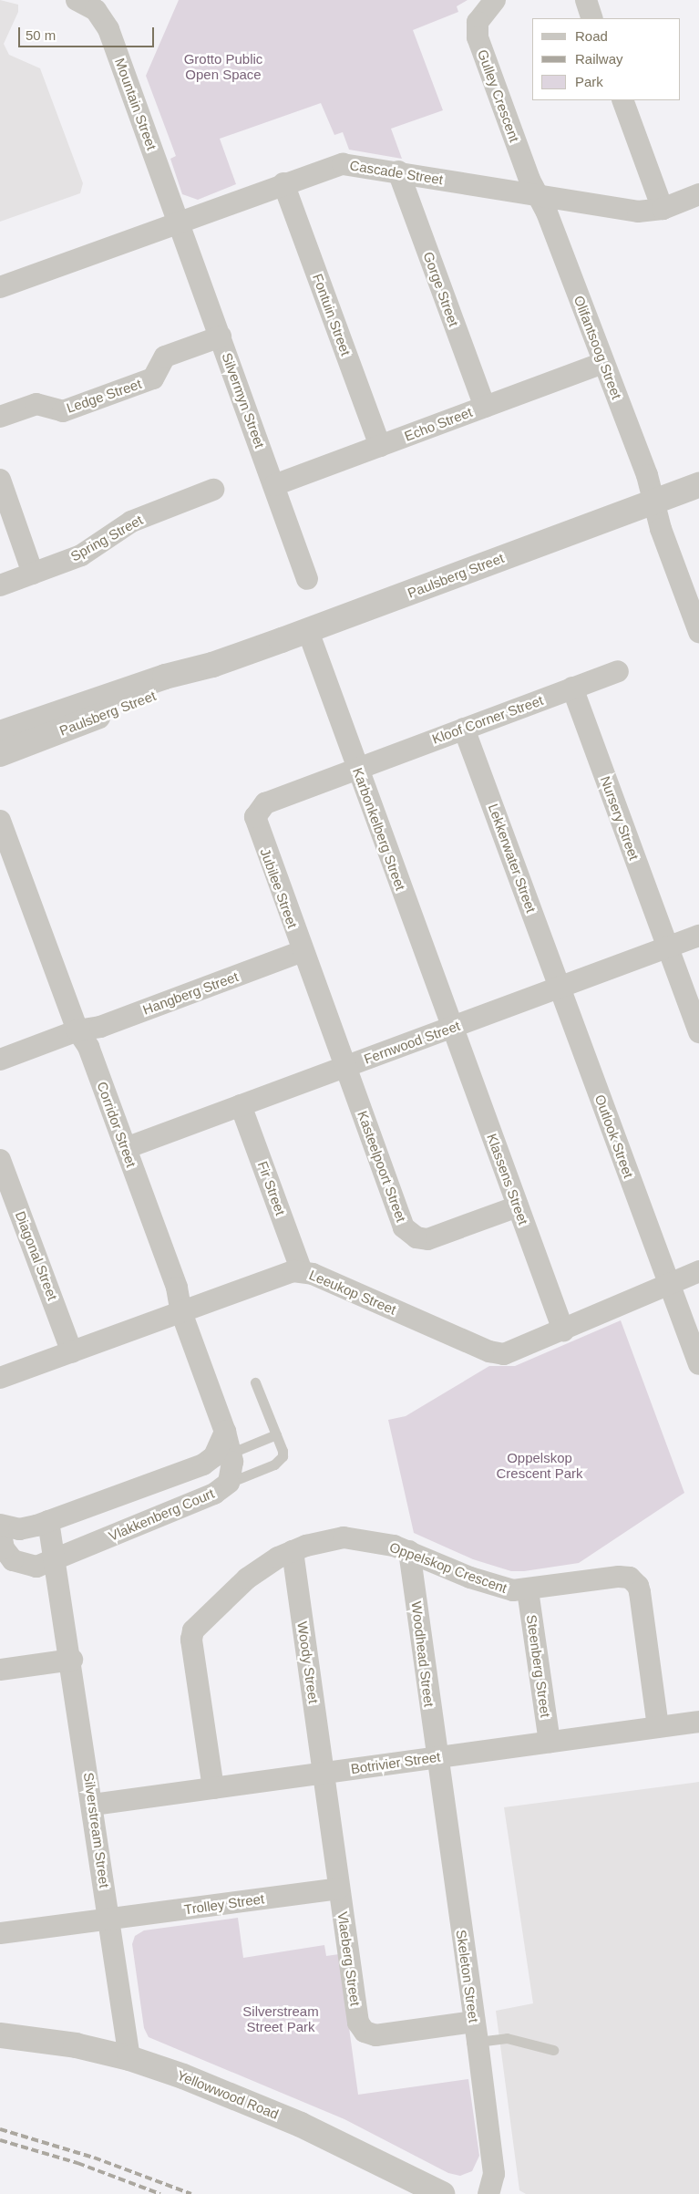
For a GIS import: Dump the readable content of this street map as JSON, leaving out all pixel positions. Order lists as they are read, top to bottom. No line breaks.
{"streets":{"street":["Gulley Crescent","Mountain Street","Cascade Street","Gorge Street","Fontuin Street","Olifantsoog Street","Ledge Street","Silvermyn Street","Echo Street","Spring Street","Paulsberg Street","Kloof Corner Street","Nursery Street","Karbonkelberg Street","Lekkerwater Street","Jubilee Street","Hangberg Street","Fernwood Street","Corridor Street","Outlook Street","Kasteelpoort Street","Klassens Street","Fir Street","Diagonal Street","Leeukop Street","Vlakkenberg Court","Oppelskop Crescent","Woodhead Street","Woody Street","Steenberg Street","Botrivier Street","Silverstream Street","Trolley Street","Vlaeberg Street","Skeleton Street","Yellowwood Road"]},"crossings":[["Gulley Crescent","Cascade Street"],["Gulley Crescent","Olifantsoog Street"],["Mountain Street","Cascade Street"],["Mountain Street","Silvermyn Street"],["Cascade Street","Gorge Street"],["Cascade Street","Fontuin Street"],["Cascade Street","Olifantsoog Street"],["Cascade Street","Silvermyn Street"],["Gorge Street","Echo Street"],["Fontuin Street","Echo Street"],["Olifantsoog Street","Echo Street"],["Olifantsoog Street","Paulsberg Street"],["Ledge Street","Silvermyn Street"],["Silvermyn Street","Echo Street"],["Paulsberg Street","Karbonkelberg Street"],["Kloof Corner Street","Nursery Street"],["Kloof Corner Street","Karbonkelberg Street"],["Kloof Corner Street","Lekkerwater Street"],["Kloof Corner Street","Jubilee Street"],["Nursery Street","Fernwood Street"],["Karbonkelberg Street","Jubilee Street"],["Karbonkelberg Street","Fernwood Street"],["Karbonkelberg Street","Klassens Street"],["Lekkerwater Street","Fernwood Street"],["Lekkerwater Street","Outlook Street"],["Jubilee Street","Hangberg Street"],["Jubilee Street","Fernwood Street"],["Jubilee Street","Kasteelpoort Street"],["Hangberg Street","Corridor Street"],["Fernwood Street","Corridor Street"],["Fernwood Street","Outlook Street"],["Fernwood Street","Kasteelpoort Street"],["Fernwood Street","Klassens Street"],["Fernwood Street","Fir Street"],["Corridor Street","Leeukop Street"],["Corridor Street","Vlakkenberg Court"],["Outlook Street","Leeukop Street"],["Kasteelpoort Street","Klassens Street"],["Klassens Street","Leeukop Street"],["Fir Street","Leeukop Street"],["Diagonal Street","Leeukop Street"],["Vlakkenberg Court","Silverstream Street"],["Oppelskop Crescent","Woodhead Street"],["Oppelskop Crescent","Woody Street"],["Oppelskop Crescent","Steenberg Street"],["Oppelskop Crescent","Botrivier Street"],["Woodhead Street","Botrivier Street"],["Woodhead Street","Skeleton Street"],["Woody Street","Botrivier Street"],["Woody Street","Vlaeberg Street"],["Steenberg Street","Botrivier Street"],["Botrivier Street","Silverstream Street"],["Botrivier Street","Vlaeberg Street"],["Botrivier Street","Skeleton Street"],["Silverstream Street","Trolley Street"],["Silverstream Street","Yellowwood Road"],["Trolley Street","Vlaeberg Street"],["Vlaeberg Street","Skeleton Street"]],"parks":["Grotto Public Open Space","Oppelskop Crescent Park","Silverstream Street Park"],"legend":["Road","Railway","Park"],"scale_bar":"50 m"}
